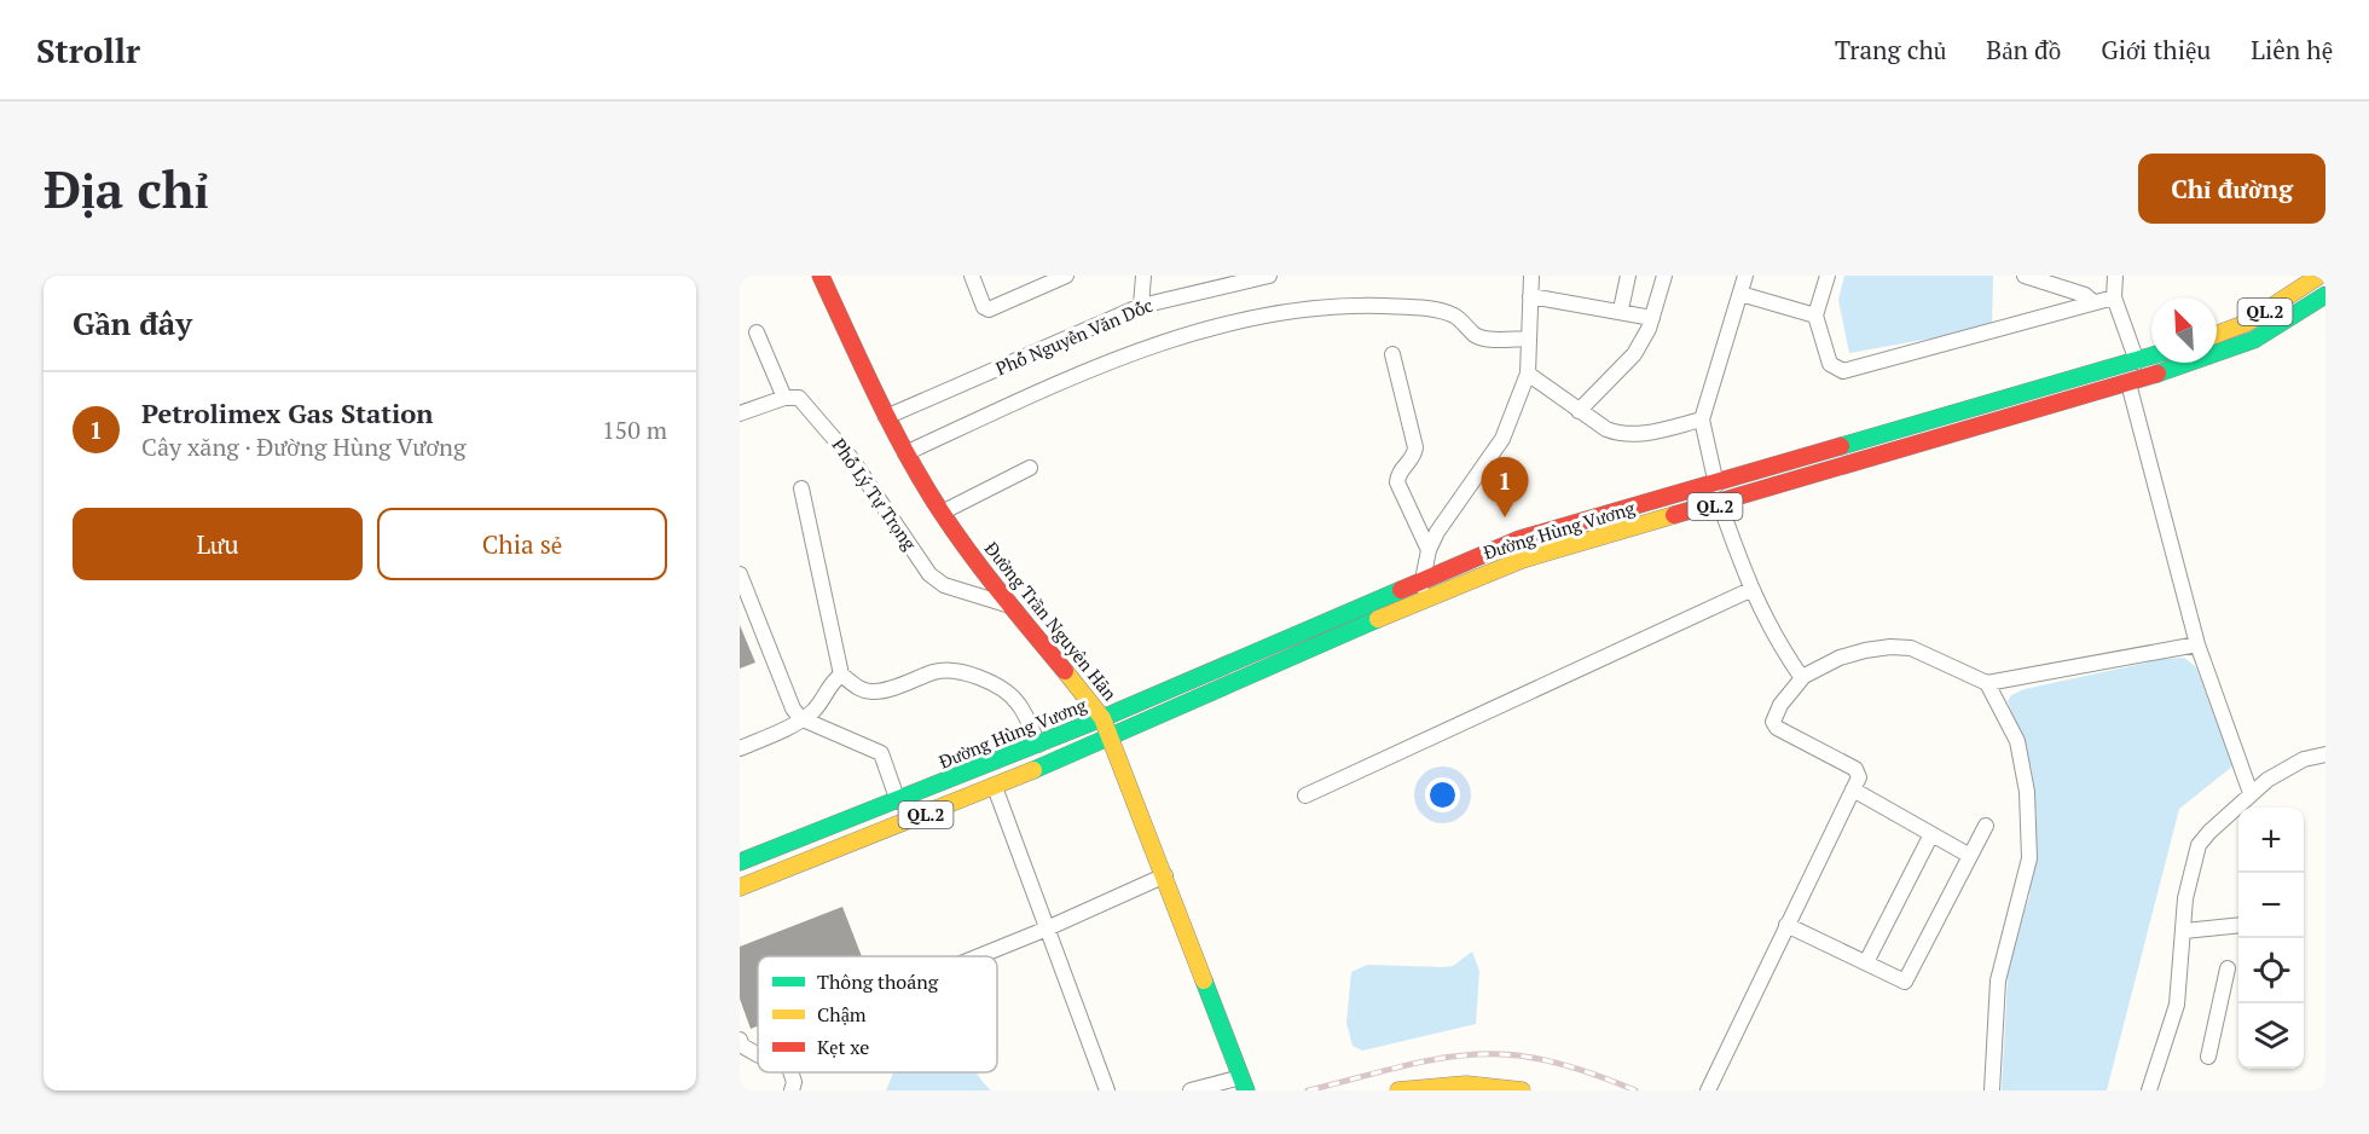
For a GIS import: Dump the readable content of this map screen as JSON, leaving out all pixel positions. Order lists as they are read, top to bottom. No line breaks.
{"streets":{"main road":["QL.2","Đường Hùng Vương","Đường Trần Nguyên Hãn"],"street":["Phố Nguyễn Văn Dốc","Phố Lý Tự Trọng"]},"crossings":[["Phố Nguyễn Văn Dốc","Đường Trần Nguyên Hãn"],["Phố Lý Tự Trọng","Đường Trần Nguyên Hãn"],["Đường Hùng Vương","Đường Trần Nguyên Hãn"]],"legend":["Thông thoáng","Chậm","Kẹt xe"],"north":"top left","page":{"header":"Strollr","nav":["Trang chủ","Bản đồ","Giới thiệu","Liên hệ"],"buttons":["Chỉ đường",["Lưu","Chia sẻ"]],"title":"Địa chỉ","heading":"Gần đây","list":[{"mark":"1","name":"Petrolimex Gas Station","note":"Cây xăng · Đường Hùng Vương","value":"150 m"}],"pins":"1","map_buttons":["+","−"]}}
